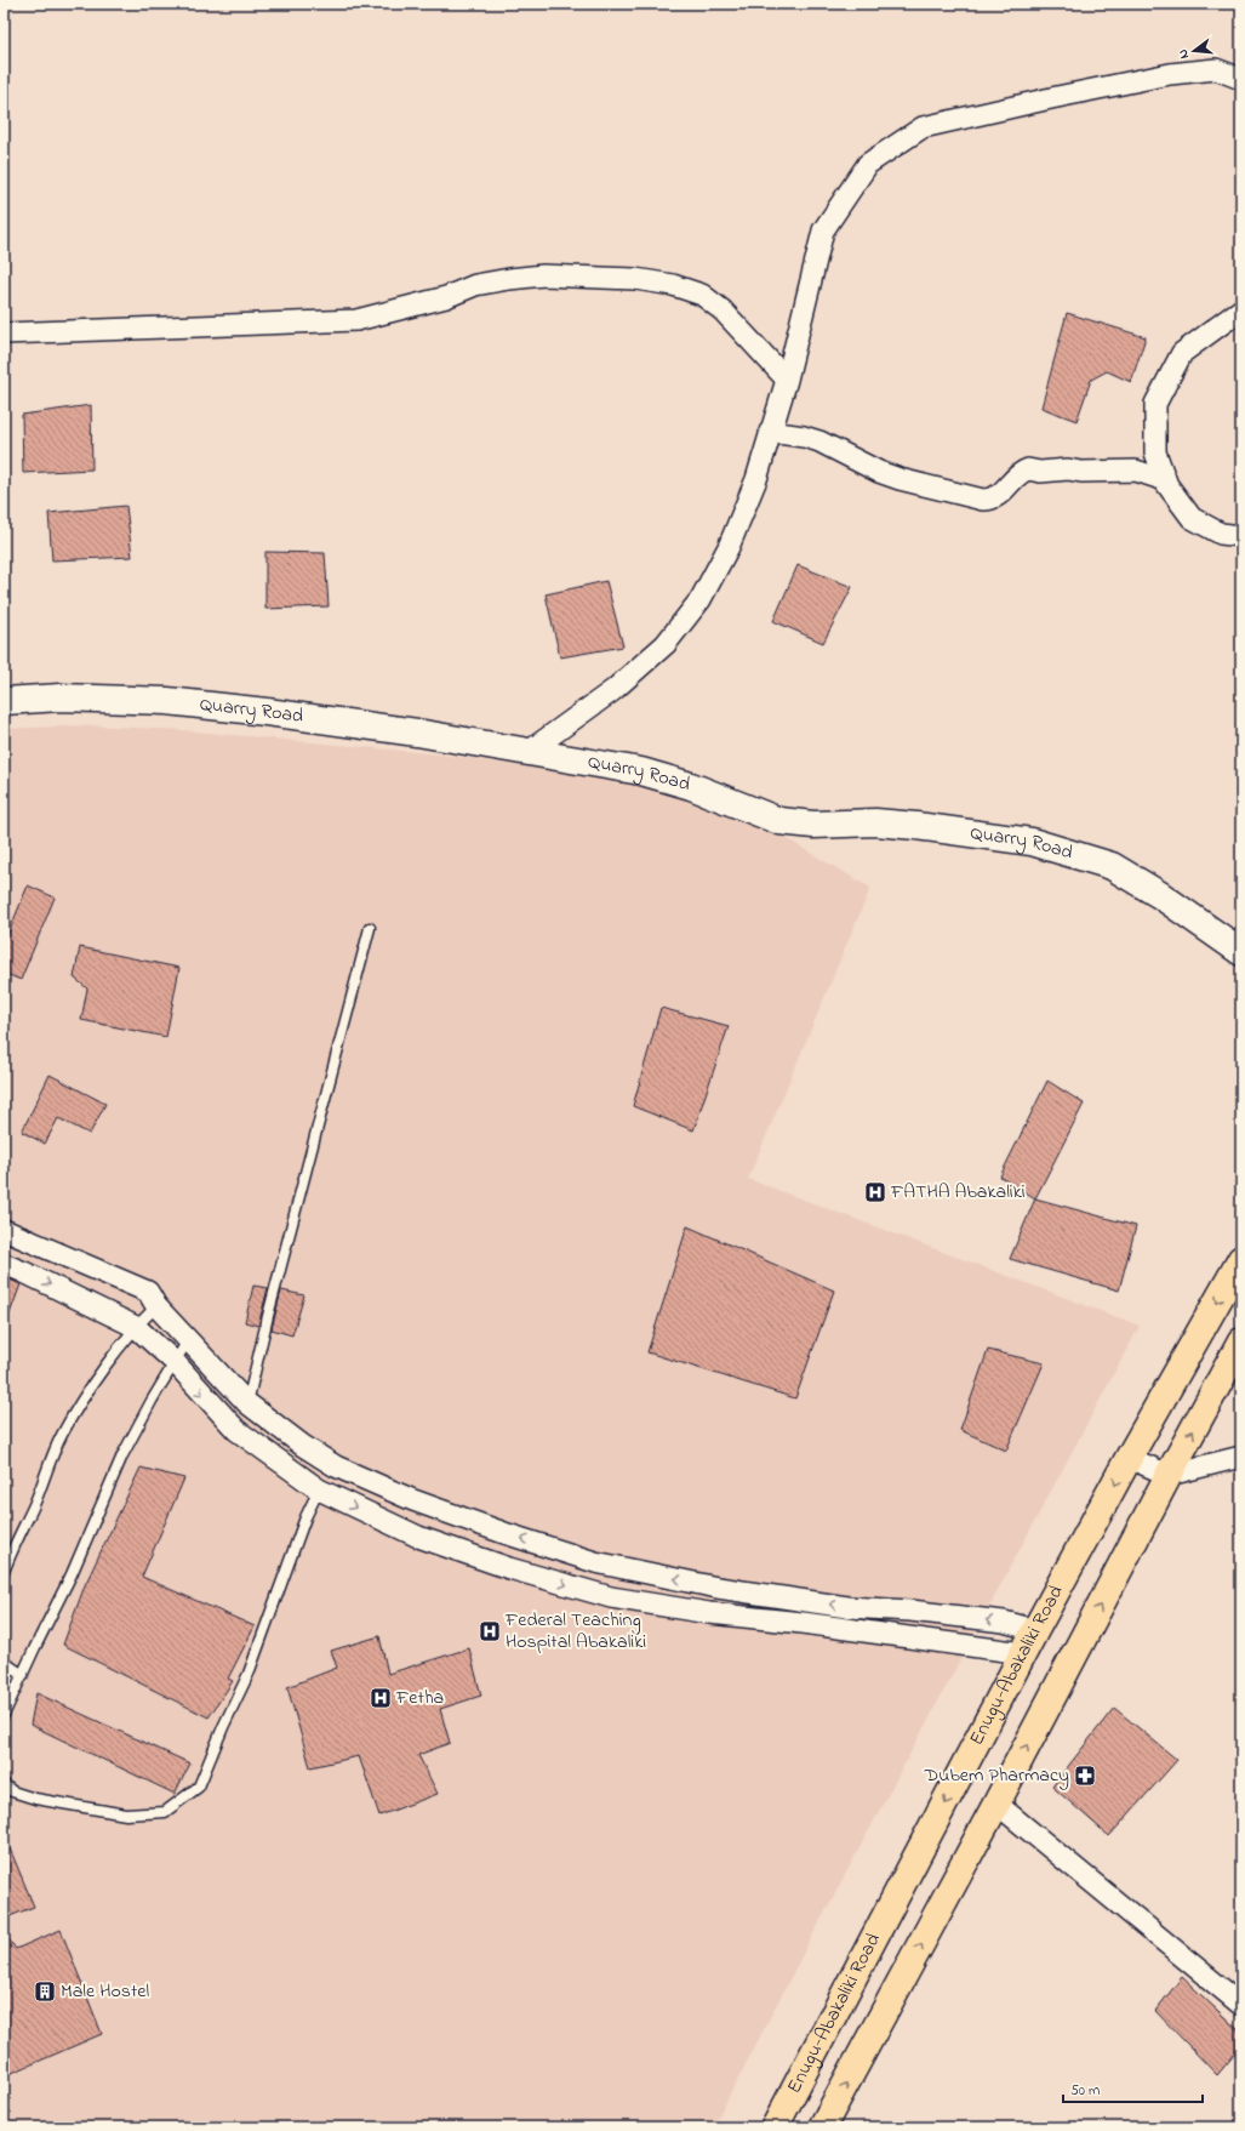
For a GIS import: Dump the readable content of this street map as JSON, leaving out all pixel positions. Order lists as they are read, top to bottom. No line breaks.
{"streets":{"highway":["Enugu-Abakaliki Road"],"street":["Quarry Road"]},"places":{"hospital":["FATHA Abakaliki","Federal Teaching Hospital Abakaliki","Fetha"],"pharmacy":["Dubem Pharmacy"],"building":["Male Hostel"]},"scale_bar":"50 m","north":"left"}
